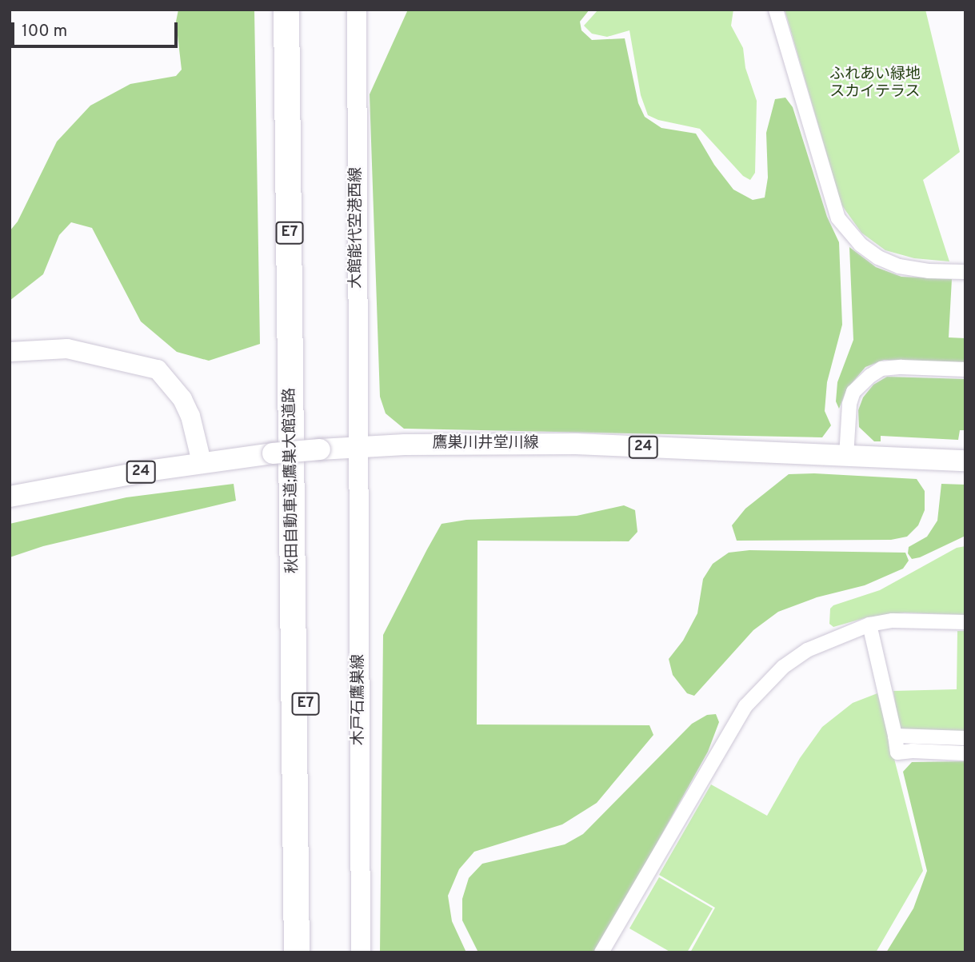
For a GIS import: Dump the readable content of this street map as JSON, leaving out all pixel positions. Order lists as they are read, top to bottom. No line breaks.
{"streets":{"highway":["E7","秋田自動車道;鷹巣大館道路"],"main road":["大館能代空港西線","鷹巣川井堂川線","24","木戸石鷹巣線"]},"crossings":[["大館能代空港西線","鷹巣川井堂川線"],["大館能代空港西線","木戸石鷹巣線"],["鷹巣川井堂川線","木戸石鷹巣線"]],"parks":["ふれあい緑地 スカイテラス"],"scale_bar":"100 m"}
